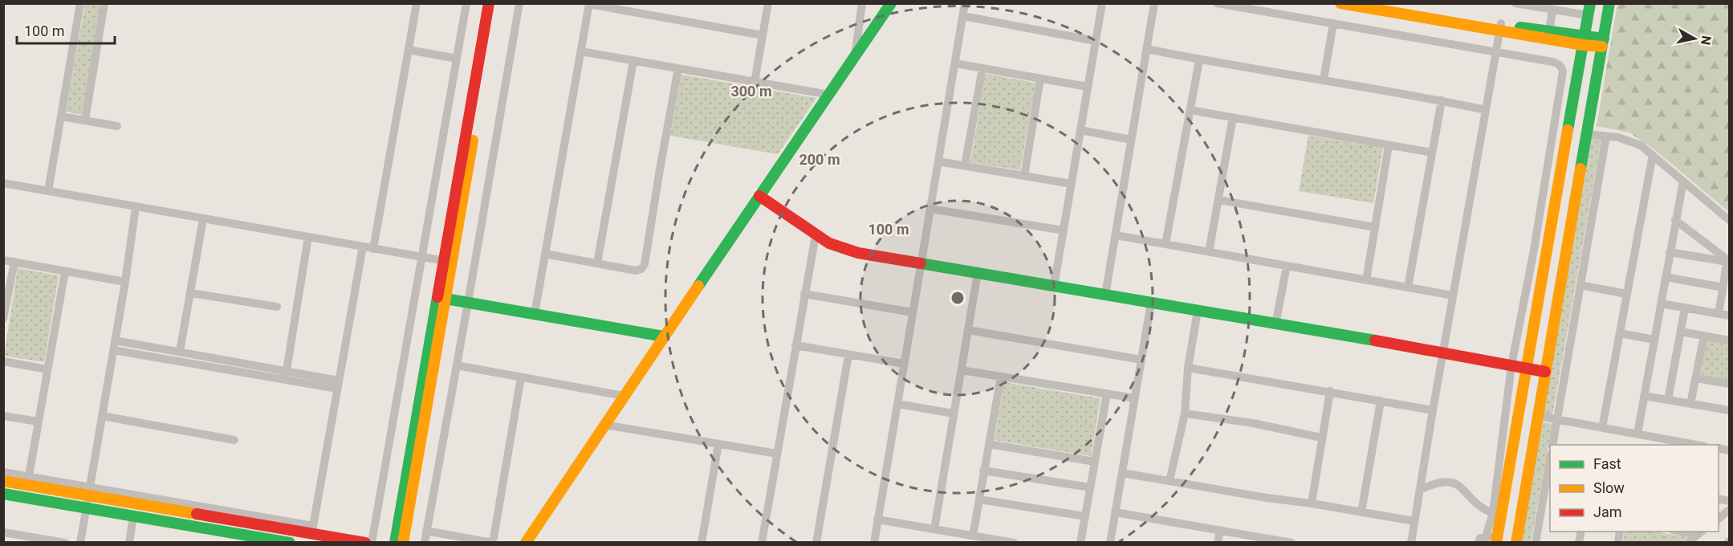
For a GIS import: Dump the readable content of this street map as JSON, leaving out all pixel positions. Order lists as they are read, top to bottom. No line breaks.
{"legend":["Fast","Slow","Jam"],"scale_bar":"100 m","north":"right","rings":["300 m","200 m","100 m"]}
